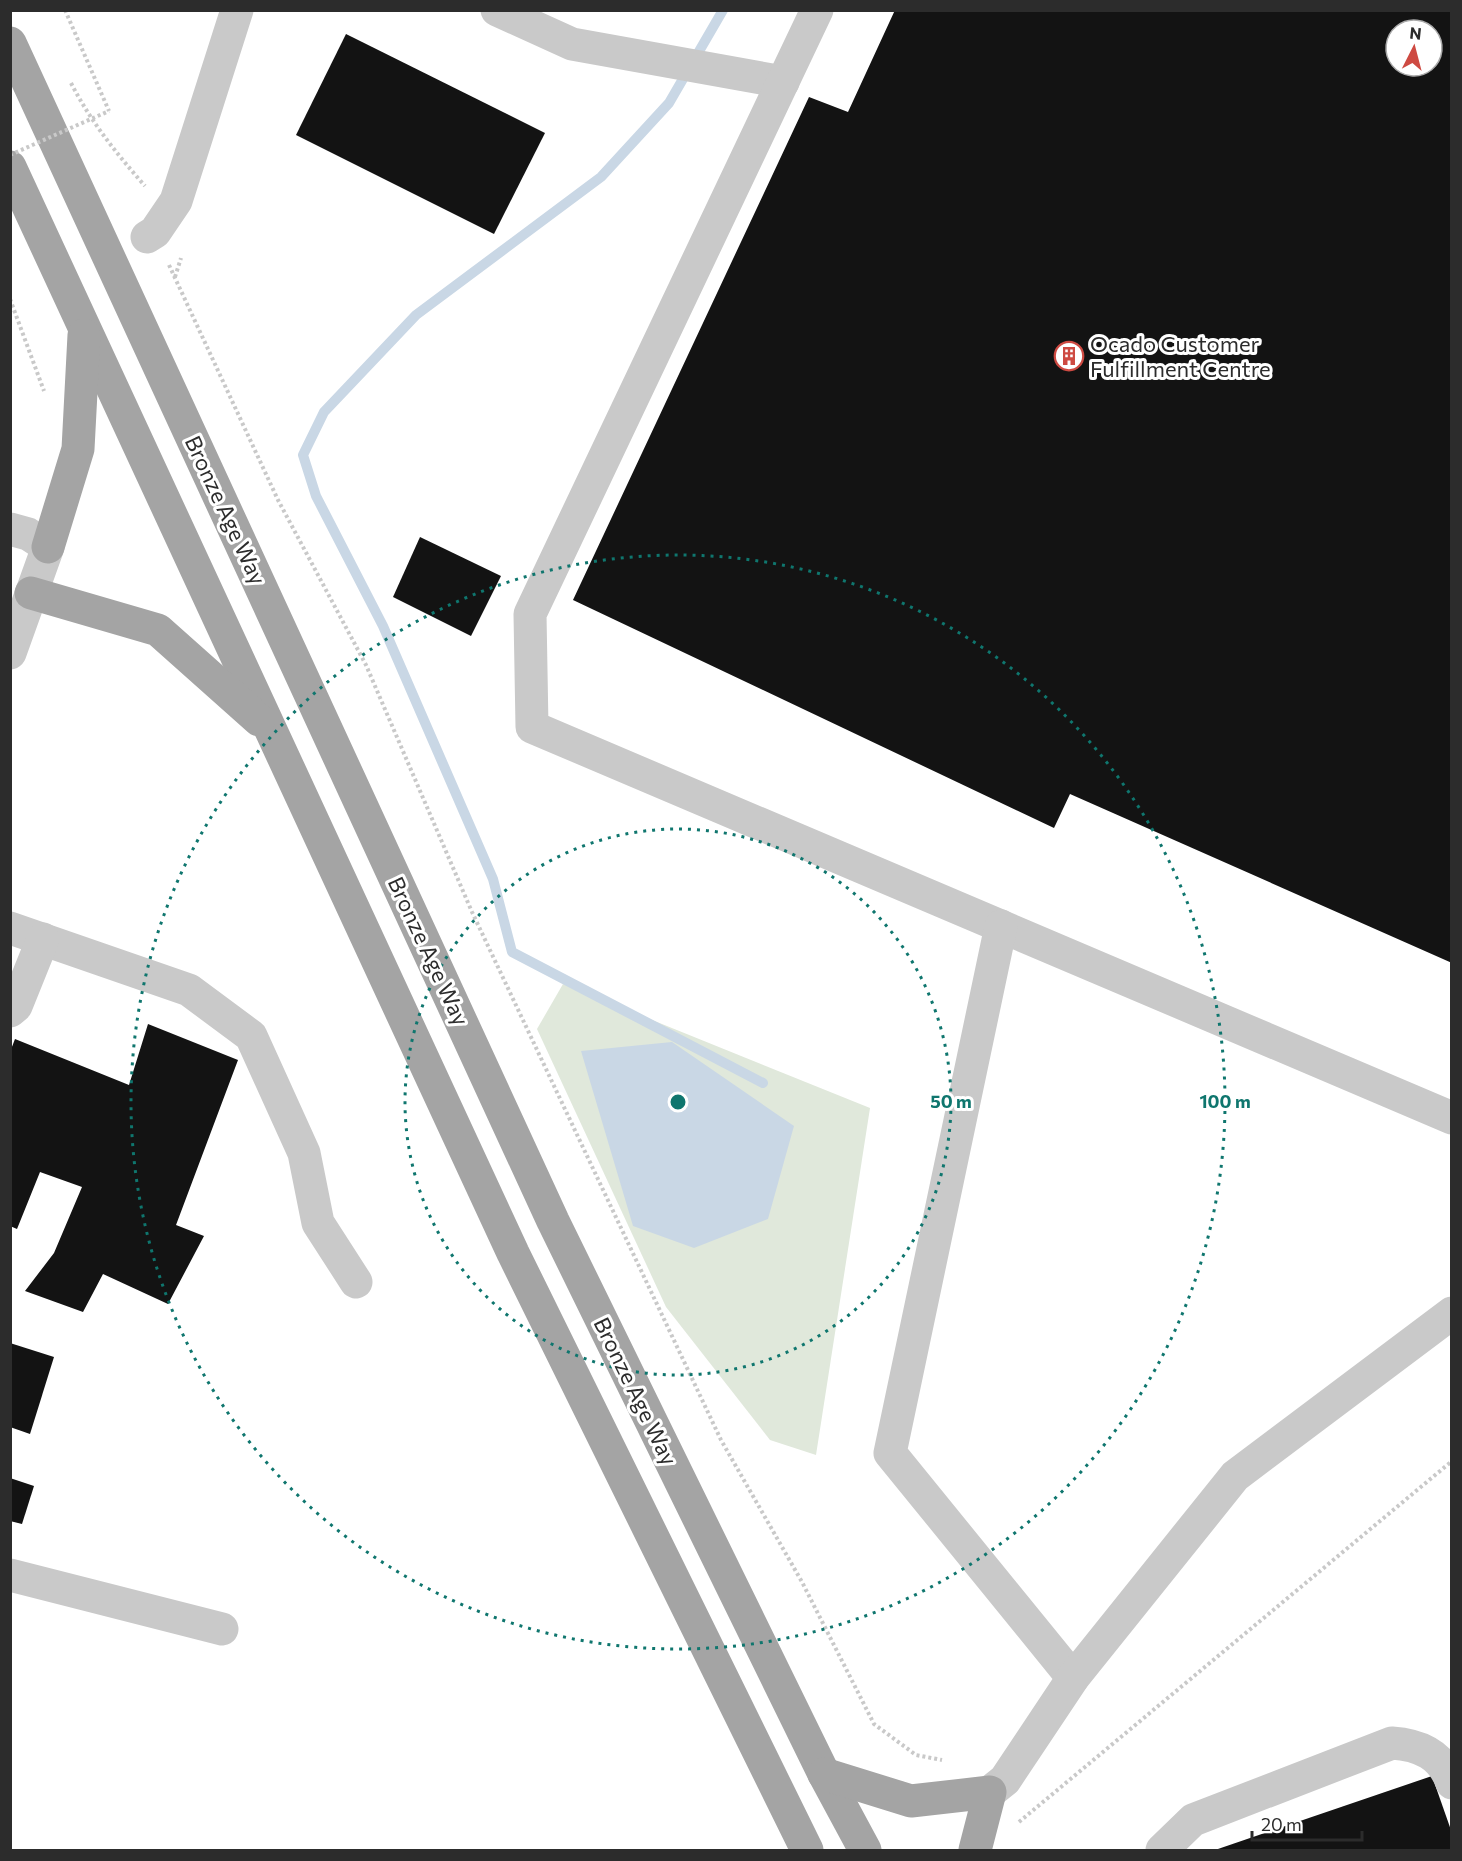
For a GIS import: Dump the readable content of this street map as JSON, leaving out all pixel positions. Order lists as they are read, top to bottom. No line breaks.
{"streets":{"main road":["Bronze Age Way"]},"places":{"building":["Ocado Customer Fulfillment Centre"]},"scale_bar":"20 m","north":"top","rings":["50 m","100 m"]}
